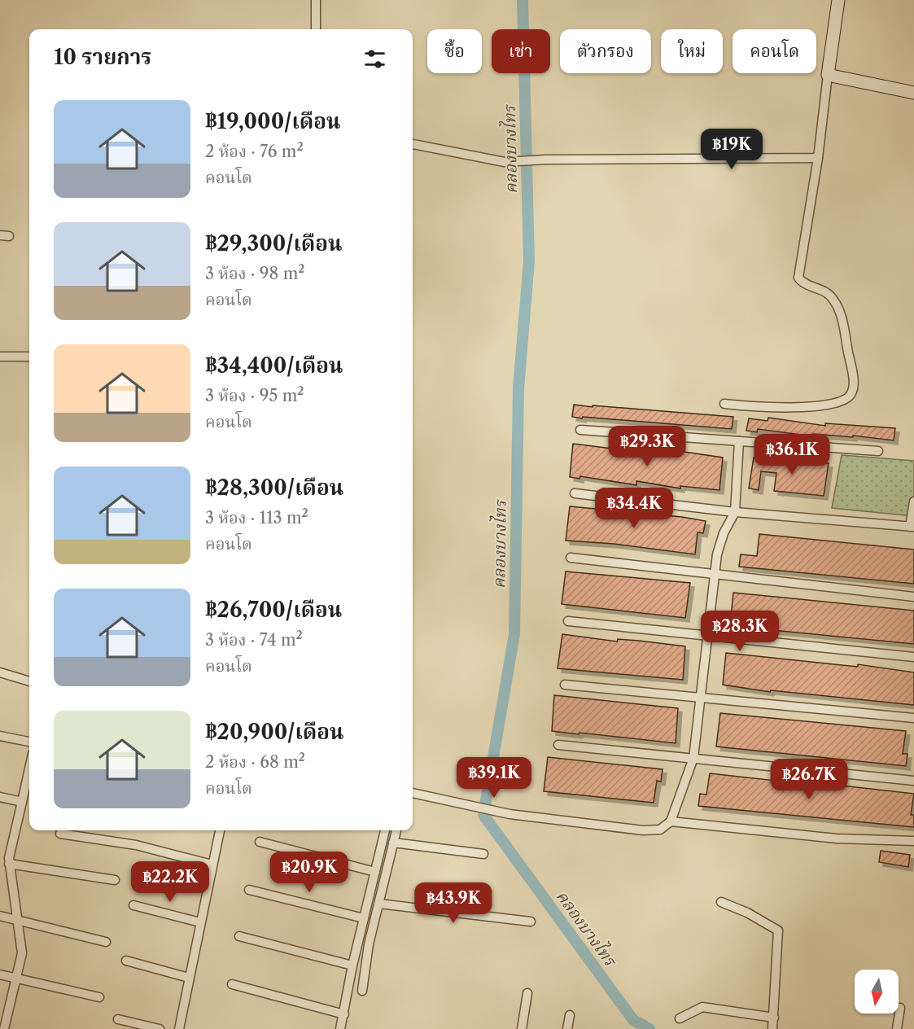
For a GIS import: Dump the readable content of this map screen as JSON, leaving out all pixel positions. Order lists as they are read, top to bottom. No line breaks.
{"water":["คลองบางไทร"],"north":"bottom","page":{"chip":["ซื้อ","เช่า","ตัวกรอง","ใหม่","คอนโด"],"heading":"10 รายการ","list":[{"name":"฿19,000/เดือน","note":"2 ห้อง · 76 m² · คอนโด"},{"name":"฿29,300/เดือน","note":"3 ห้อง · 98 m² · คอนโด"},{"name":"฿34,400/เดือน","note":"3 ห้อง · 95 m² · คอนโด"},{"name":"฿28,300/เดือน","note":"3 ห้อง · 113 m² · คอนโด"},{"name":"฿26,700/เดือน","note":"3 ห้อง · 74 m² · คอนโด"},{"name":"฿20,900/เดือน","note":"2 ห้อง · 68 m² · คอนโด"}],"price":["฿19K","฿29.3K","฿36.1K","฿34.4K","฿28.3K","฿39.1K","฿26.7K","฿20.9K","฿22.2K","฿43.9K"]}}
